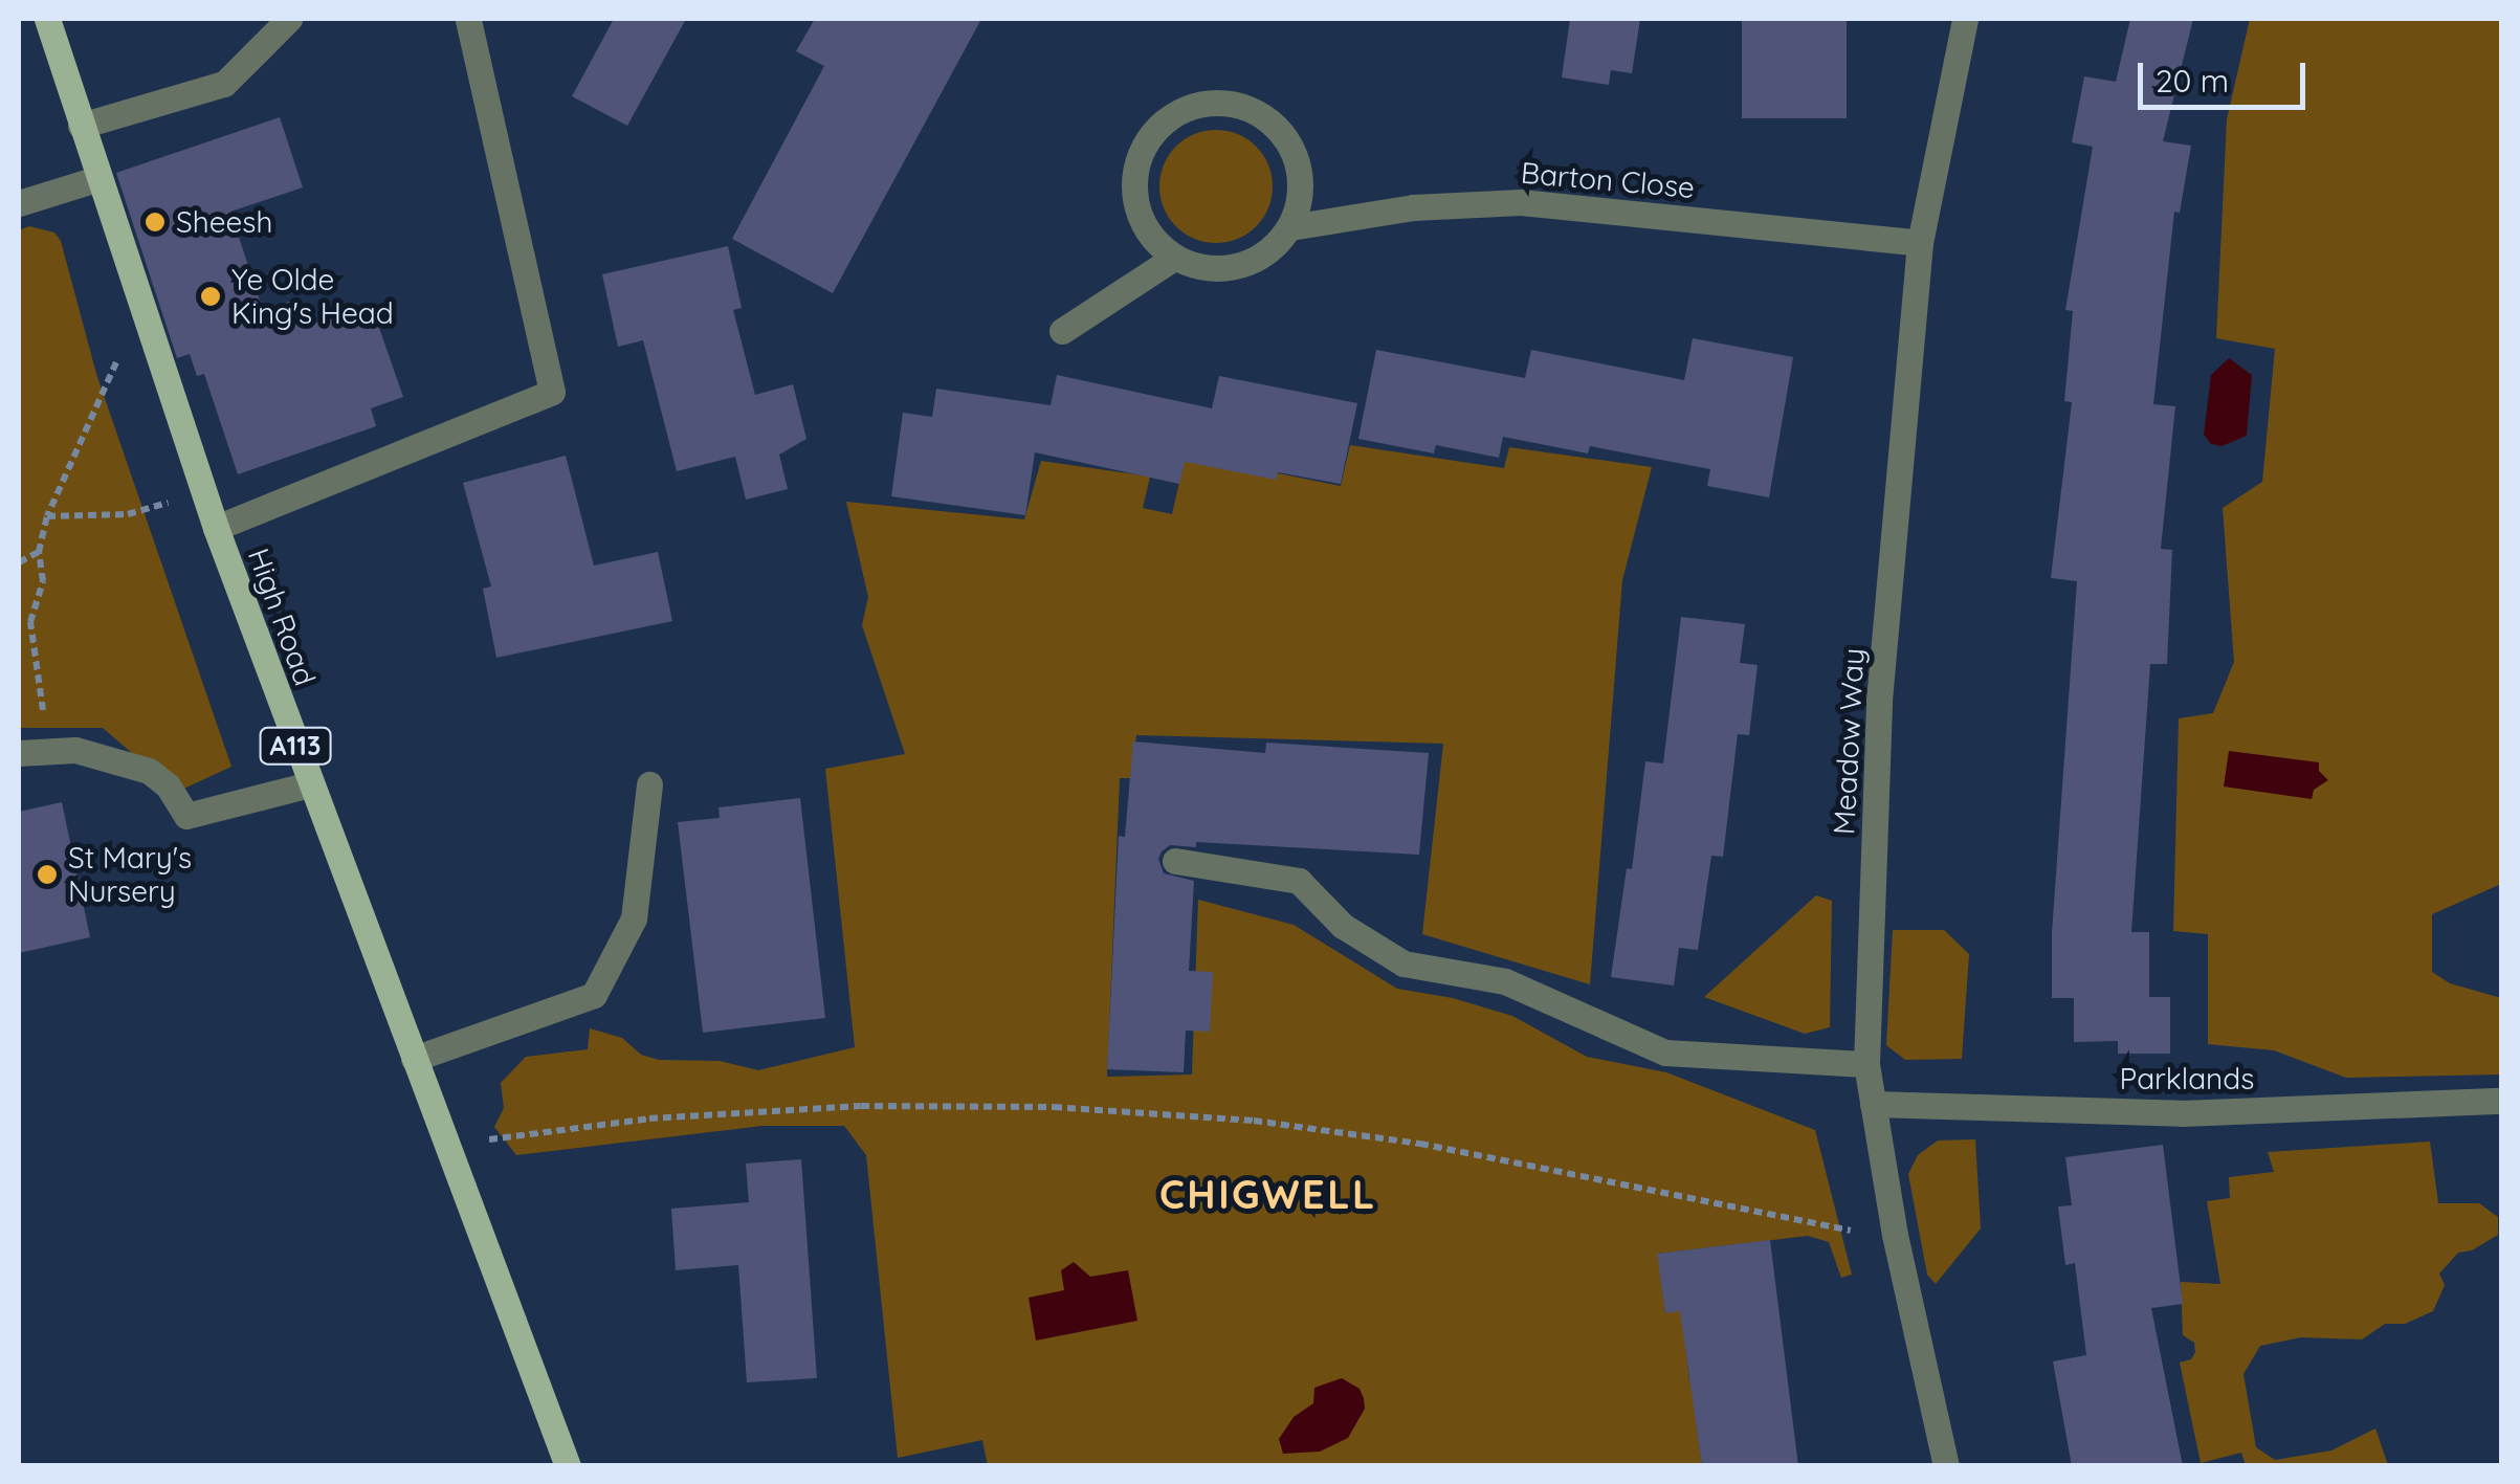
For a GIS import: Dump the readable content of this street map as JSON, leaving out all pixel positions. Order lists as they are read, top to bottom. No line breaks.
{"streets":{"main road":["High Road","A113"],"street":["Barton Close","Meadow Way","Parklands"]},"crossings":[["Barton Close","Meadow Way"],["Meadow Way","Parklands"]],"districts":["CHIGWELL"],"places":["Sheesh","Ye Olde King's Head","St Mary's Nursery"],"scale_bar":"20 m"}
